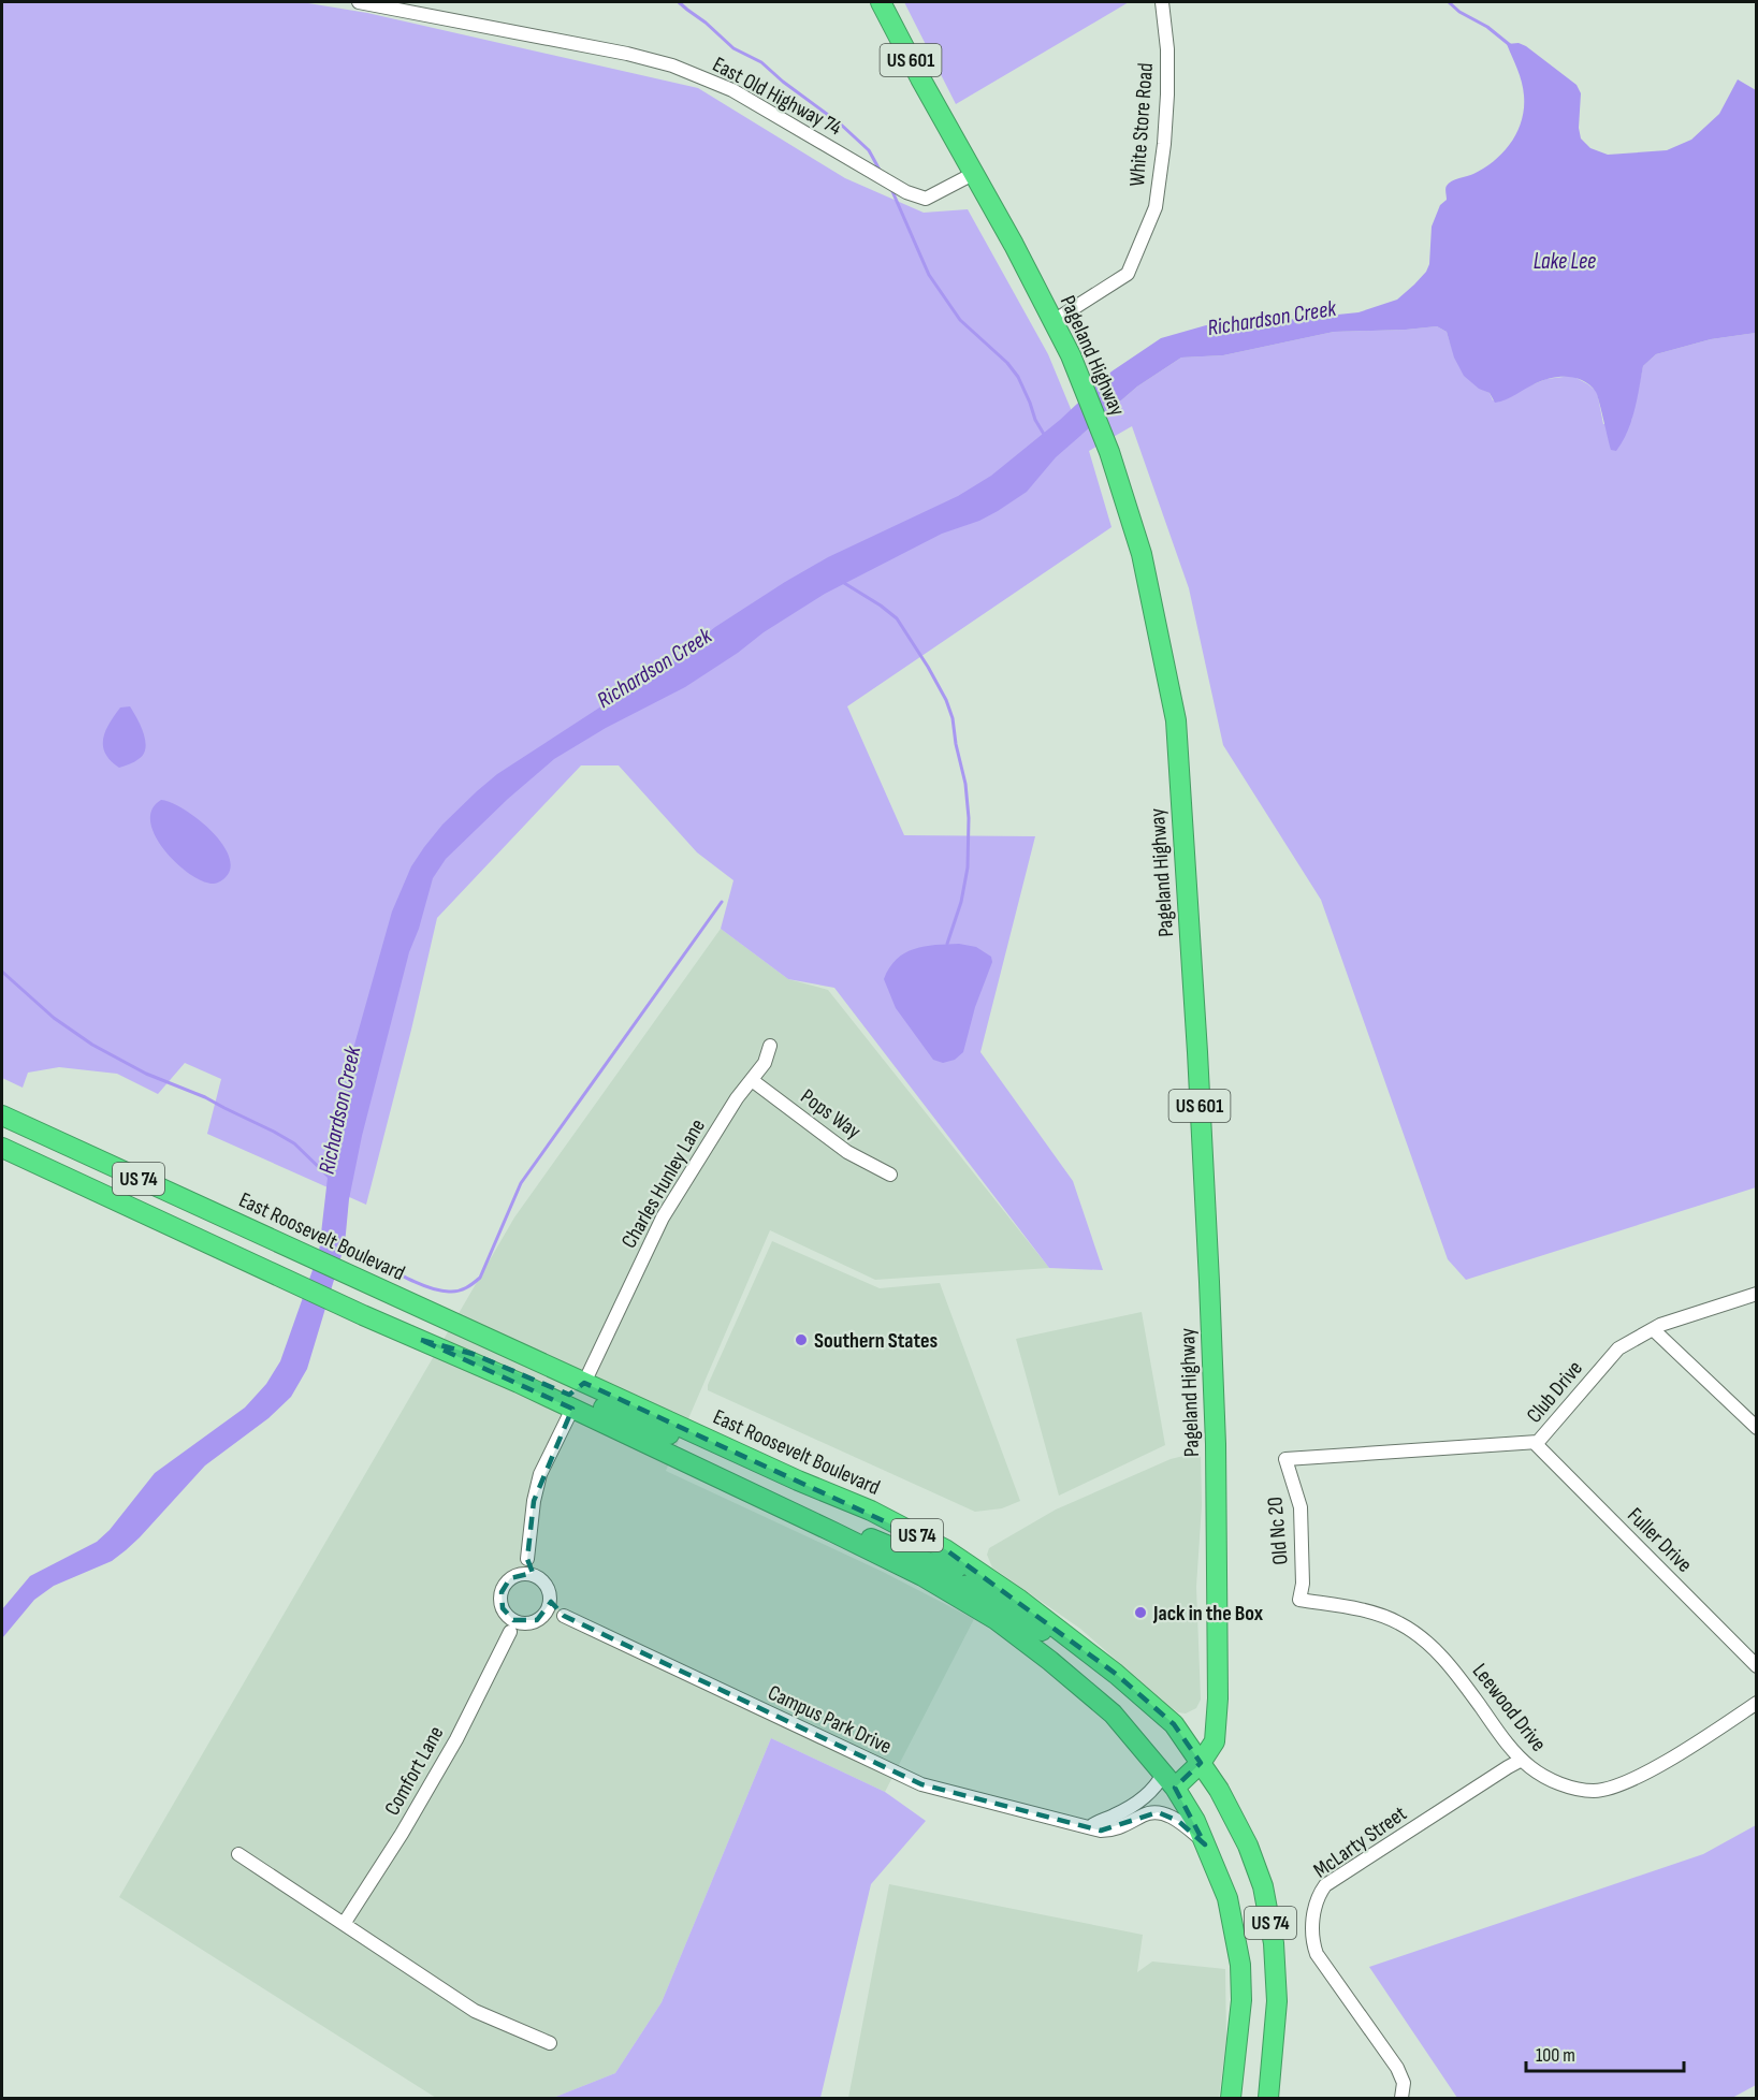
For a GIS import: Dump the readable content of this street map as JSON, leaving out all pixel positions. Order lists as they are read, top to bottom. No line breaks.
{"streets":{"highway":["US 601","Pageland Highway","US 74","East Roosevelt Boulevard"],"street":["East Old Highway 74","White Store Road","Pops Way","Charles Hunley Lane","Club Drive","Old Nc 20","Fuller Drive","Leewood Drive","Campus Park Drive","Comfort Lane","McLarty Street"]},"crossings":[["East Old Highway 74","Pageland Highway"],["White Store Road","Pageland Highway"],["Pageland Highway","US 74"],["Pageland Highway","East Roosevelt Boulevard"],["Pops Way","Charles Hunley Lane"],["US 74","Campus Park Drive"],["Charles Hunley Lane","East Roosevelt Boulevard"],["Club Drive","Old Nc 20"],["Club Drive","Fuller Drive"],["Old Nc 20","Leewood Drive"],["Leewood Drive","McLarty Street"],["Campus Park Drive","Comfort Lane"]],"water":["Lake Lee","Richardson Creek"],"places":["Southern States","Jack in the Box"],"scale_bar":"100 m"}
